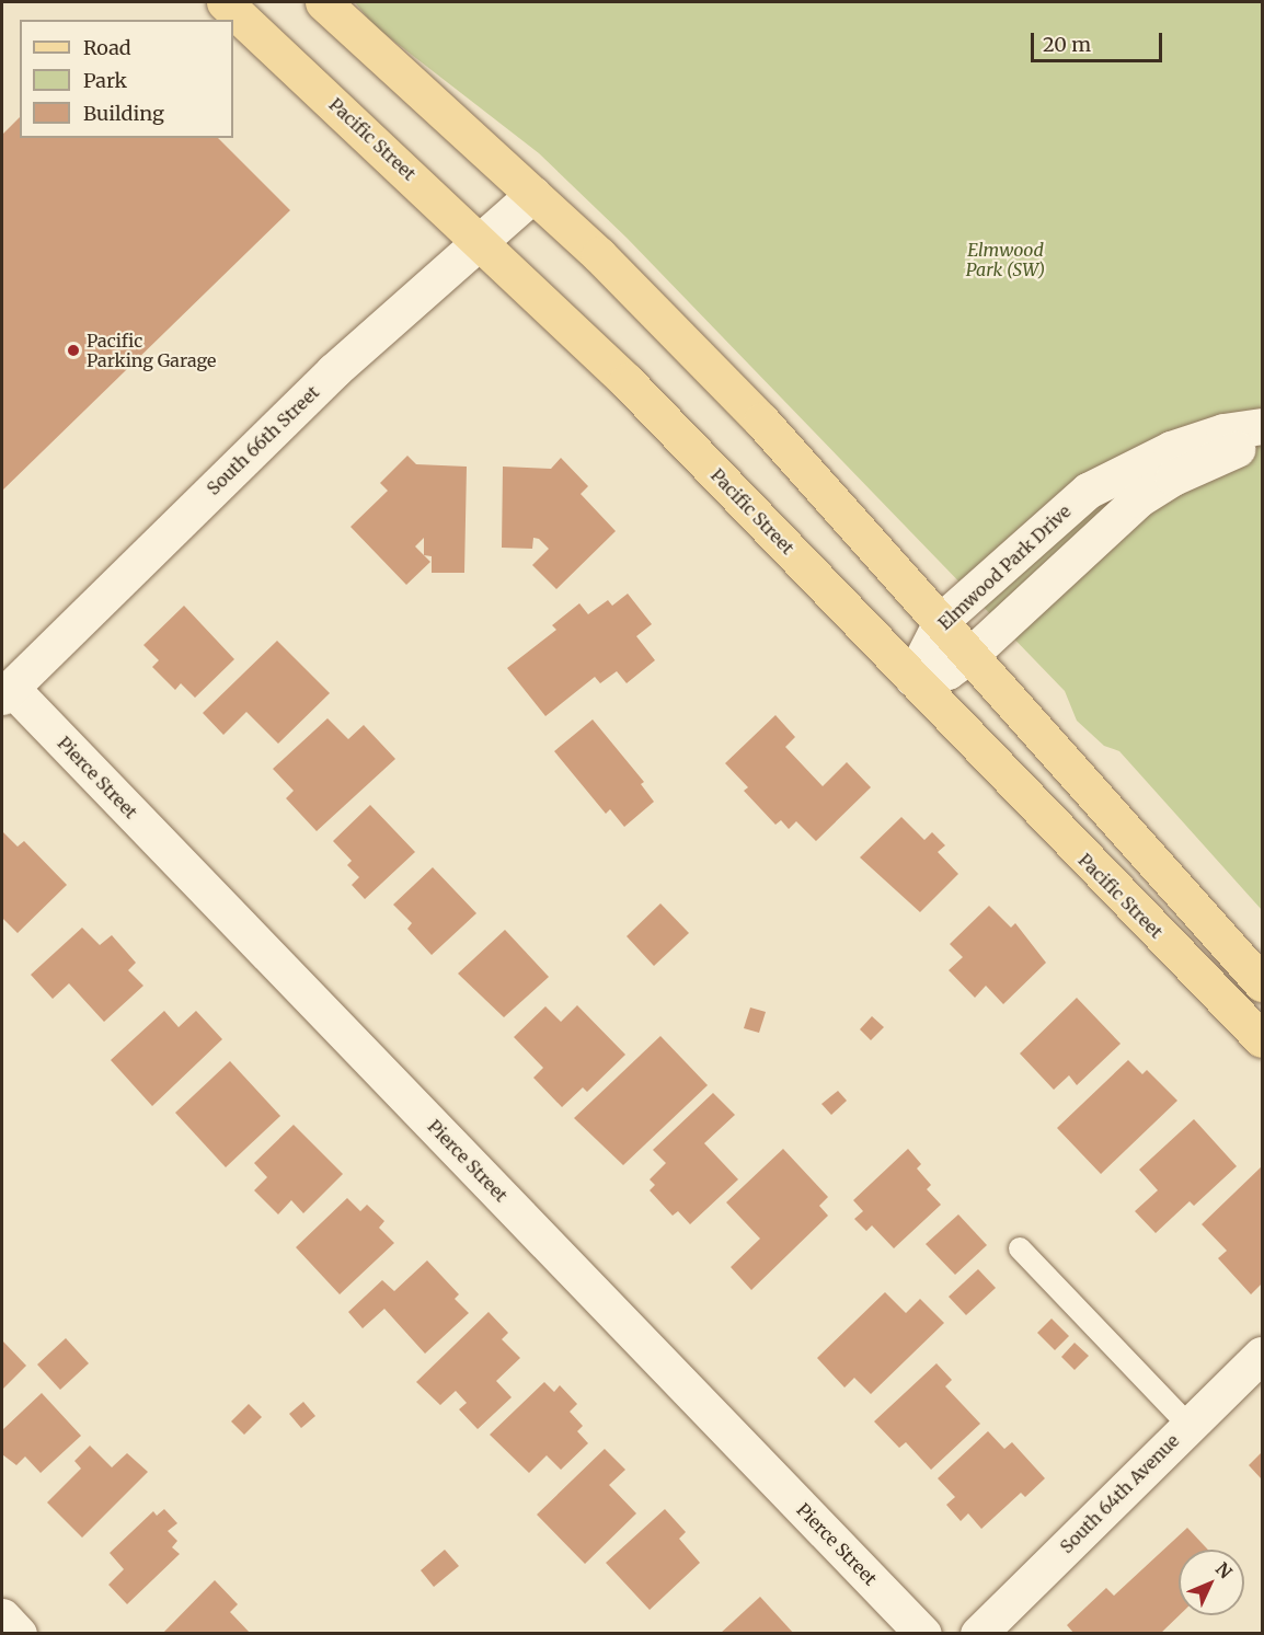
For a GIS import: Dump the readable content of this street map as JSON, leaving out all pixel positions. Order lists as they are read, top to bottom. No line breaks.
{"streets":{"main road":["Pacific Street"],"street":["South 66th Street","Elmwood Park Drive","Pierce Street","South 64th Avenue"]},"crossings":[["Pacific Street","South 66th Street"],["Pacific Street","Elmwood Park Drive"],["South 66th Street","Pierce Street"]],"parks":["Elmwood Park (SW)"],"places":["Pacific Parking Garage"],"legend":["Road","Park","Building"],"scale_bar":"20 m","north":"top right"}
